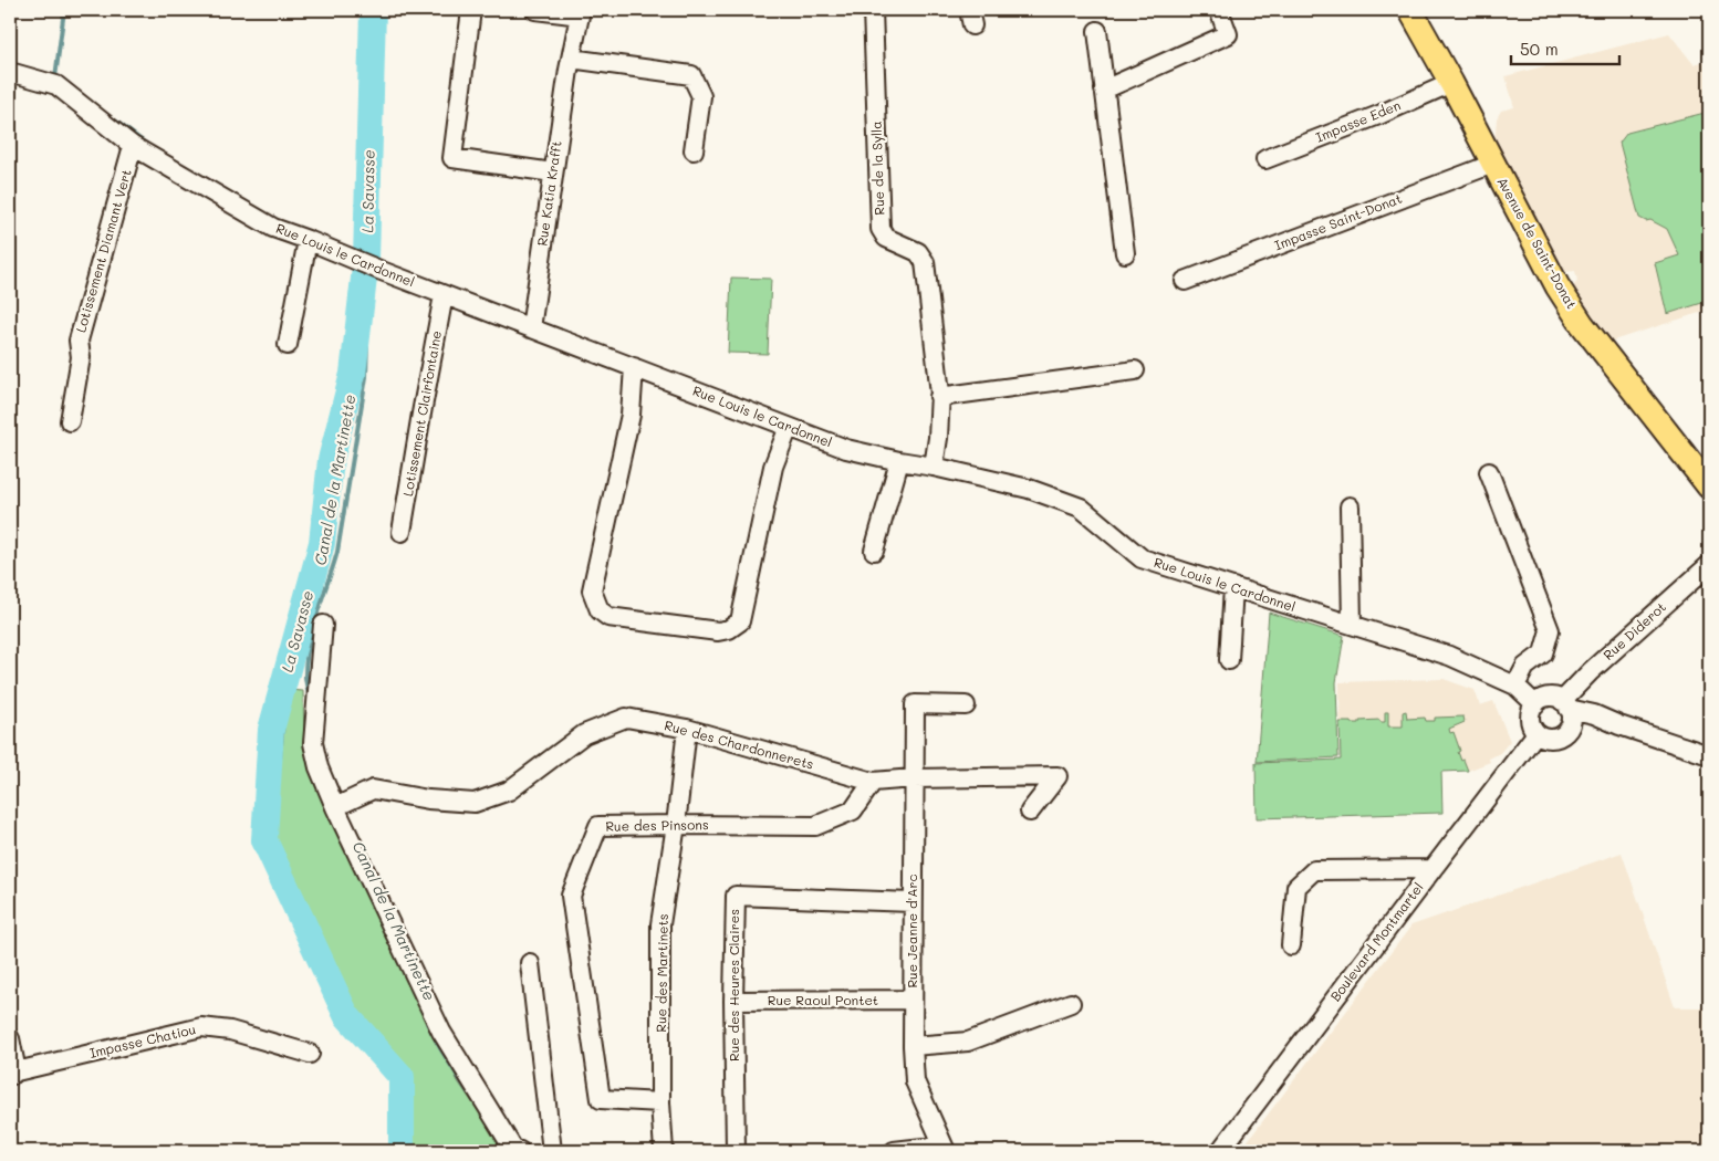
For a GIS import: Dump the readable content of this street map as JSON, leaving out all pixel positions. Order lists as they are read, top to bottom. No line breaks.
{"streets":{"main road":["Avenue de Saint-Donat"],"street":["Impasse Eden","Rue de la Sylla","Rue Katia Krafft","Impasse Saint-Donat","Lotissement Diamant Vert","Rue Louis le Cardonnel","Lotissement Clairfontaine","Rue Diderot","Rue des Chardonnerets","Rue des Pinsons","Rue Jeanne d'Arc","Boulevard Montmartel","Rue des Martinets","Rue des Heures Claires","Rue Raoul Pontet","Impasse Chatiou"]},"crossings":[["Impasse Eden","Avenue de Saint-Donat"],["Rue de la Sylla","Rue Louis le Cardonnel"],["Rue Katia Krafft","Rue Louis le Cardonnel"],["Impasse Saint-Donat","Avenue de Saint-Donat"],["Lotissement Diamant Vert","Rue Louis le Cardonnel"],["Rue Louis le Cardonnel","Lotissement Clairfontaine"],["Rue Louis le Cardonnel","Rue Diderot"],["Rue Louis le Cardonnel","Boulevard Montmartel"],["Rue Diderot","Boulevard Montmartel"],["Rue des Chardonnerets","Rue des Pinsons"],["Rue des Chardonnerets","Rue Jeanne d'Arc"],["Rue des Chardonnerets","Rue des Martinets"],["Rue des Pinsons","Rue des Martinets"],["Rue Jeanne d'Arc","Rue des Heures Claires"],["Rue Jeanne d'Arc","Rue Raoul Pontet"],["Rue des Heures Claires","Rue Raoul Pontet"]],"water":["La Savasse","Canal de la Martinette"],"scale_bar":"50 m"}
